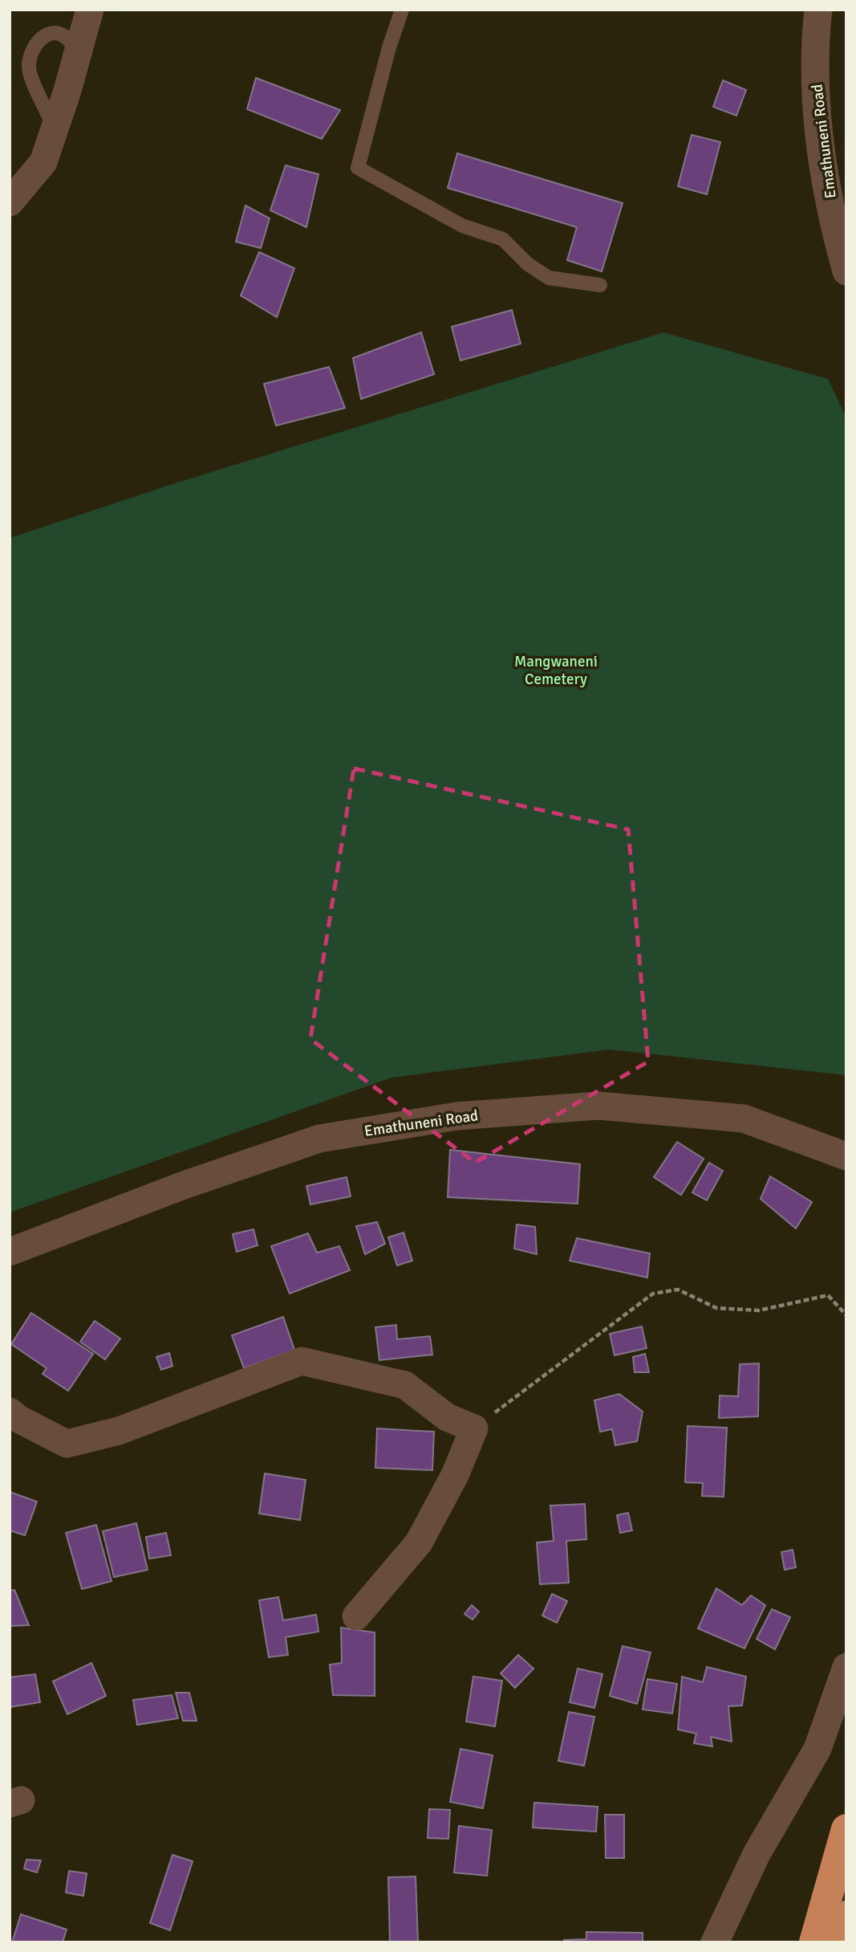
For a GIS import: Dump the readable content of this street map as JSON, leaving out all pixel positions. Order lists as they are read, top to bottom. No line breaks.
{"streets":{"street":["Emathuneni Road"]},"parks":["Mangwaneni Cemetery"]}
